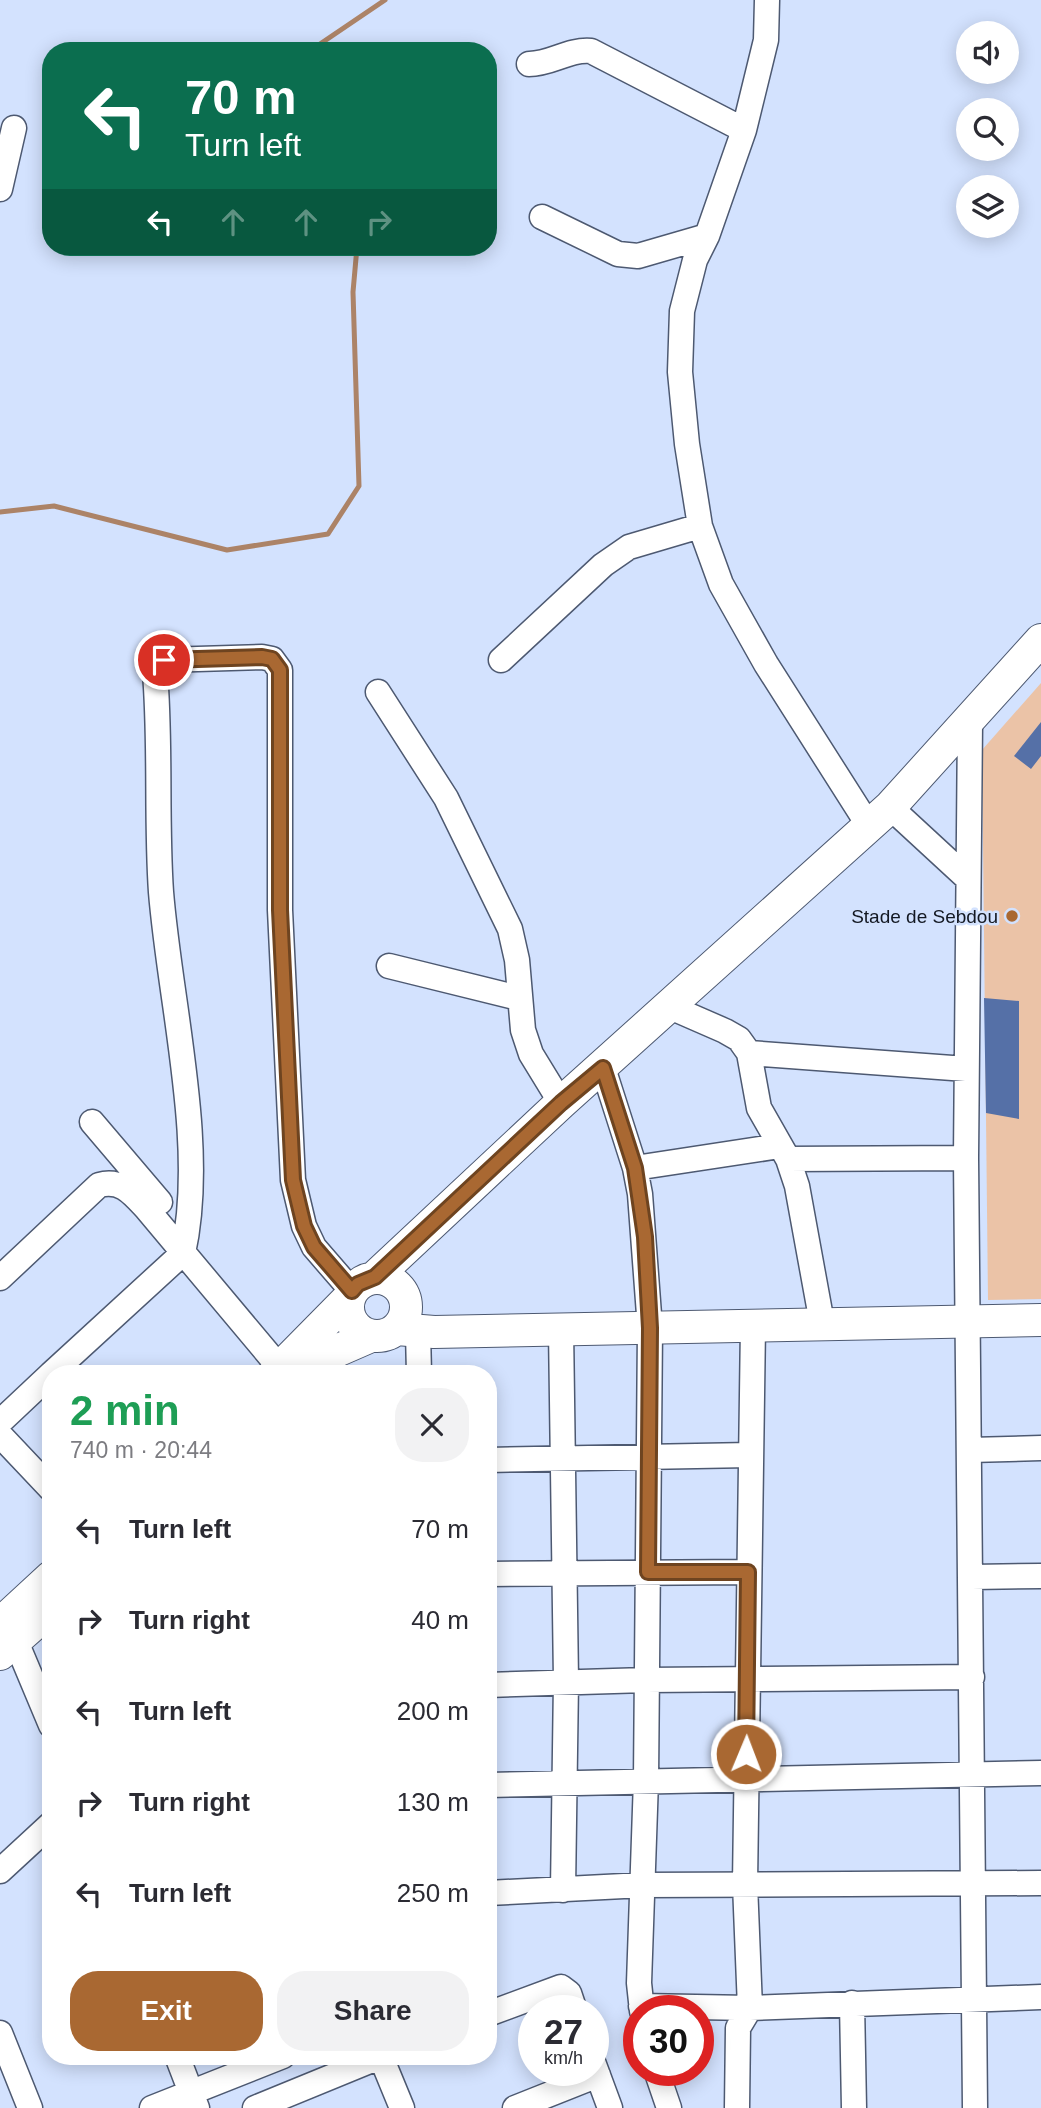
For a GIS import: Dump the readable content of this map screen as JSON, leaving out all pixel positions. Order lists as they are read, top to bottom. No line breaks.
{"places":["Stade de Sebdou"],"page":{"turn":["70 m","Turn left"],"heading":["2 min","740 m · 20:44"],"list":[{"name":"Turn left","value":"70 m"},{"name":"Turn right","value":"40 m"},{"name":"Turn left","value":"200 m"},{"name":"Turn right","value":"130 m"},{"name":"Turn left","value":"250 m"}],"buttons":["Exit","Share"],"speed":"27 km/h","limit":"30"}}
